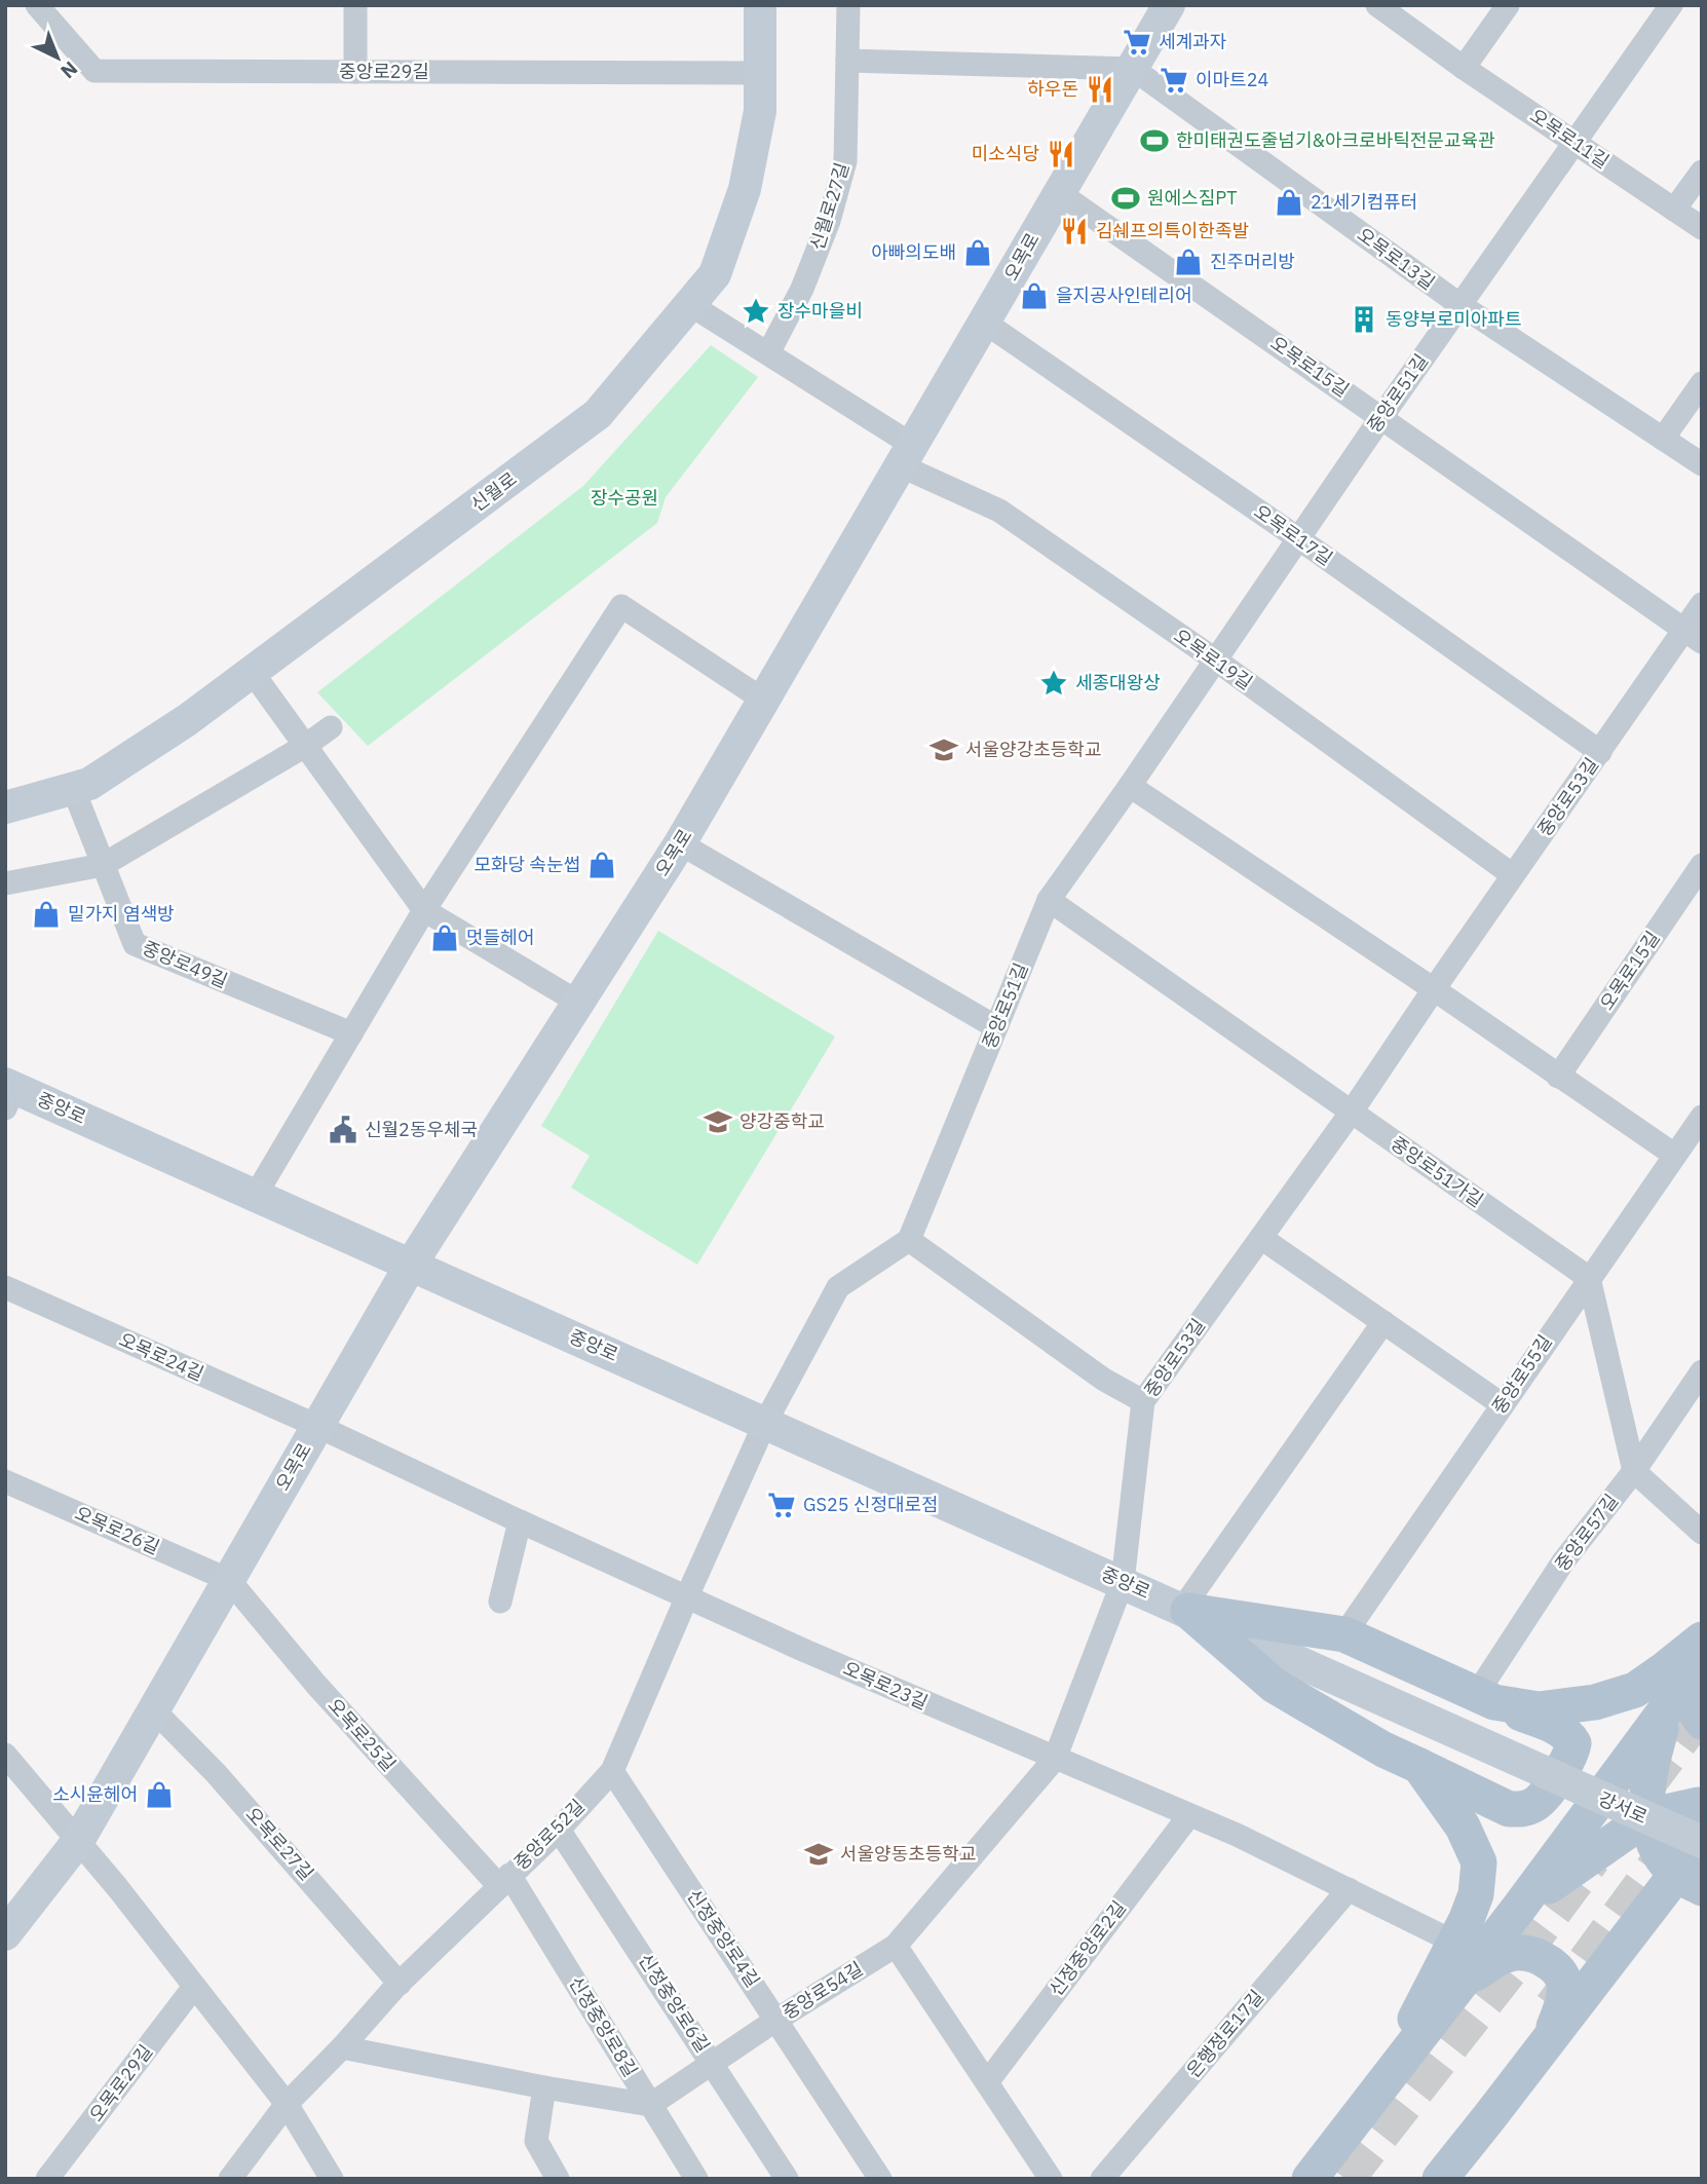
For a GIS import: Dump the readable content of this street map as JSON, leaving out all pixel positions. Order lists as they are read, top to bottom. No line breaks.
{"streets":{"main road":["오목로","신월로","중앙로","강서로"],"street":["중앙로29길","오목로11길","신월로27길","오목로13길","오목로15길","중앙로51길","오목로17길","오목로19길","중앙로53길","중앙로49길","중앙로51가길","오목로24길","중앙로55길","오목로26길","중앙로57길","오목로23길","오목로25길","중앙로52길","오목로27길","신정중앙로4길","신정중앙로2길","중앙로54길","신정중앙로6길","신정중앙로8길","은행정로17길","오목로29길"]},"crossings":[["중앙로29길","신월로"],["오목로11길","중앙로51길"],["오목로","오목로13길"],["오목로","오목로15길"],["오목로","오목로17길"],["오목로","오목로19길"],["오목로","중앙로"],["오목로","오목로24길"],["오목로","오목로26길"],["오목로","오목로23길"],["오목로","오목로25길"],["오목로","오목로27길"],["오목로13길","중앙로51길"],["오목로15길","중앙로51길"],["오목로15길","중앙로53길"],["중앙로51길","오목로17길"],["중앙로51길","오목로19길"],["중앙로51길","중앙로51가길"],["신월로","중앙로49길"],["오목로17길","중앙로53길"],["오목로19길","중앙로53길"],["중앙로53길","중앙로"],["중앙로53길","중앙로51가길"],["중앙로53길","중앙로54길"],["중앙로","강서로"],["중앙로","중앙로52길"],["중앙로","중앙로54길"],["중앙로51가길","중앙로55길"],["오목로24길","오목로23길"],["오목로26길","오목로25길"],["오목로23길","중앙로52길"],["오목로23길","신정중앙로2길"],["오목로23길","중앙로54길"],["오목로23길","은행정로17길"],["오목로25길","중앙로52길"],["오목로25길","신정중앙로8길"],["중앙로52길","오목로27길"],["중앙로52길","신정중앙로4길"],["중앙로52길","신정중앙로6길"],["중앙로52길","신정중앙로8길"],["신정중앙로4길","중앙로54길"],["중앙로54길","신정중앙로6길"],["중앙로54길","신정중앙로8길"]],"parks":["장수공원"],"places":{"supermarket":["세계과자","이마트24","GS25 신정대로점"],"restaurant":["하우돈","미소식당","김쉐프의특이한족발"],"sports":["한미태권도줄넘기&아크로바틱전문교육관","원에스짐PT"],"shop":["21세기컴퓨터","아빠의도배","진주머리방","을지공사인테리어","모화당 속눈썹","밑가지 염색방","멋들헤어","소시윤헤어"],"place":["장수마을비","세종대왕상"],"building":["동양부로미아파트"],"school or university":["서울양강초등학교","양강중학교","서울양동초등학교"],"public building":["신월2동우체국"]},"north":"bottom right"}
